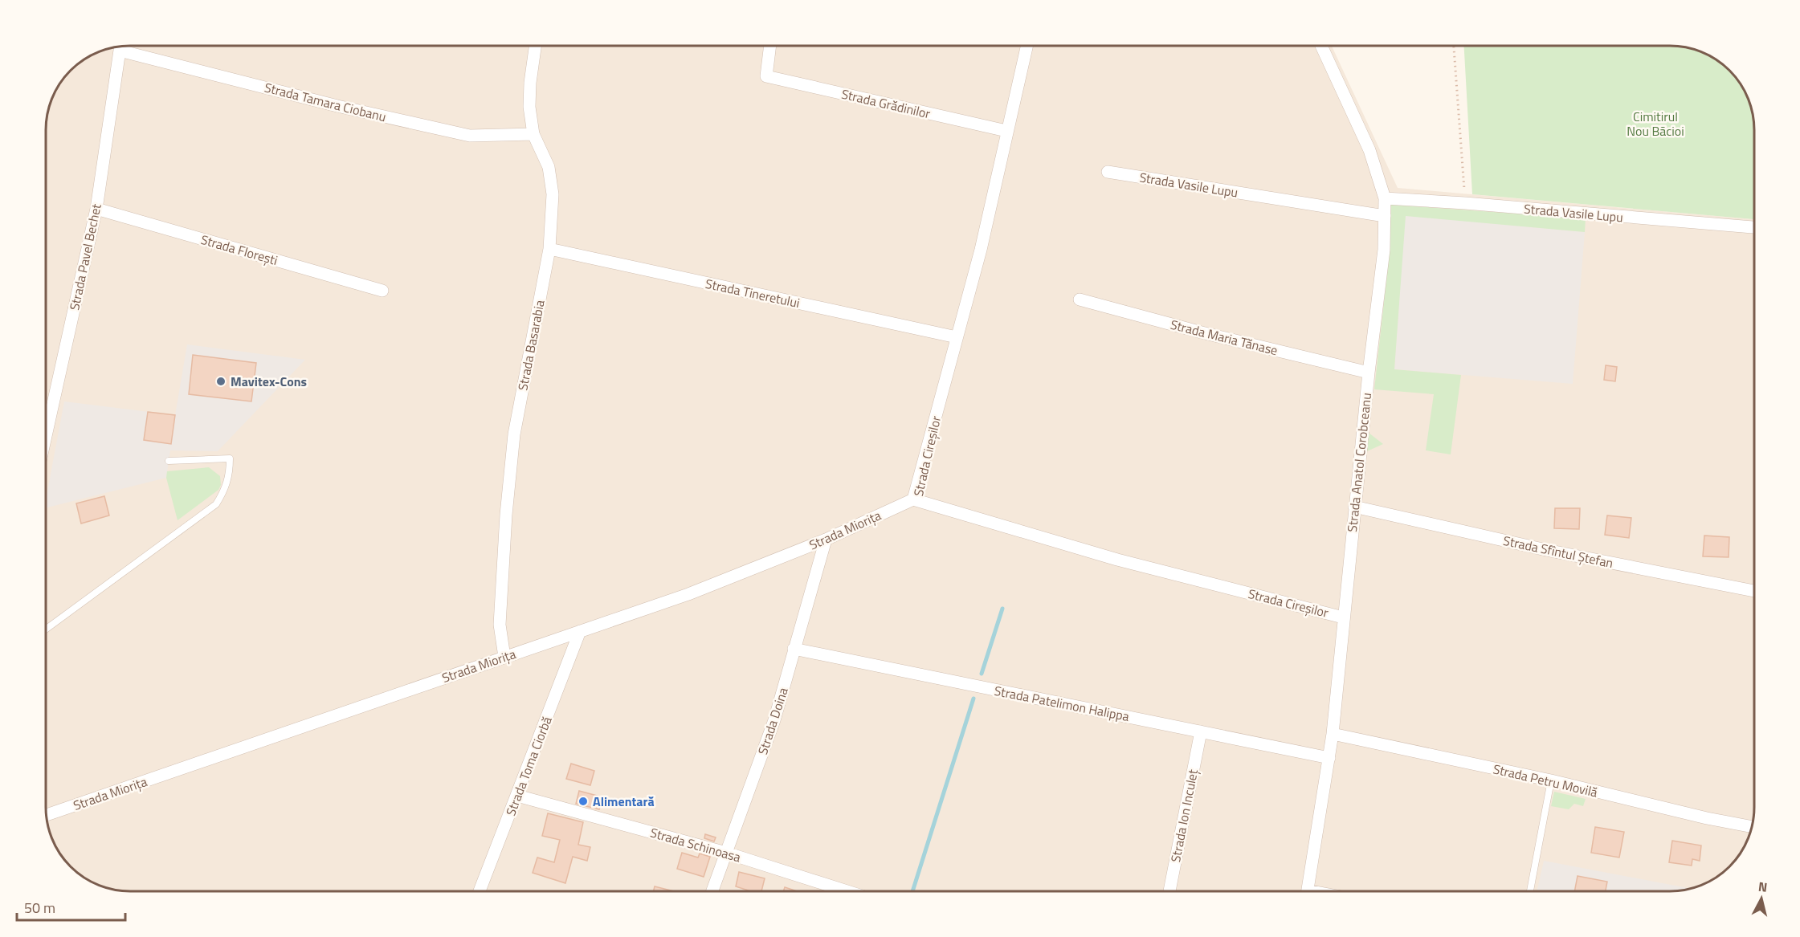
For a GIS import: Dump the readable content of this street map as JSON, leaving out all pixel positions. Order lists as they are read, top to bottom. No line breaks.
{"streets":{"street":["Strada Tamara Ciobanu","Strada Grădinilor","Strada Vasile Lupu","Strada Florești","Strada Pavel Bechet","Strada Tineretului","Strada Maria Tănase","Strada Basarabia","Strada Cireșilor","Strada Anatol Corobceanu","Strada Miorița","Strada Sfîntul Ștefan","Strada Patelimon Halippa","Strada Doina","Strada Toma Ciorbă","Strada Petru Movilă","Strada Ion Inculeț","Strada Schinoasa"]},"crossings":[["Strada Tamara Ciobanu","Strada Basarabia"],["Strada Grădinilor","Strada Cireșilor"],["Strada Vasile Lupu","Strada Anatol Corobceanu"],["Strada Florești","Strada Pavel Bechet"],["Strada Tineretului","Strada Basarabia"],["Strada Tineretului","Strada Cireșilor"],["Strada Maria Tănase","Strada Anatol Corobceanu"],["Strada Basarabia","Strada Miorița"],["Strada Cireșilor","Strada Anatol Corobceanu"],["Strada Cireșilor","Strada Miorița"],["Strada Anatol Corobceanu","Strada Sfîntul Ștefan"],["Strada Anatol Corobceanu","Strada Patelimon Halippa"],["Strada Anatol Corobceanu","Strada Petru Movilă"],["Strada Miorița","Strada Doina"],["Strada Miorița","Strada Toma Ciorbă"],["Strada Patelimon Halippa","Strada Doina"],["Strada Patelimon Halippa","Strada Ion Inculeț"],["Strada Doina","Strada Schinoasa"],["Strada Toma Ciorbă","Strada Schinoasa"]],"parks":["Cimitirul Nou Băcioi"],"places":["Mavitex-Cons","Alimentară"],"scale_bar":"50 m","north":"top"}
